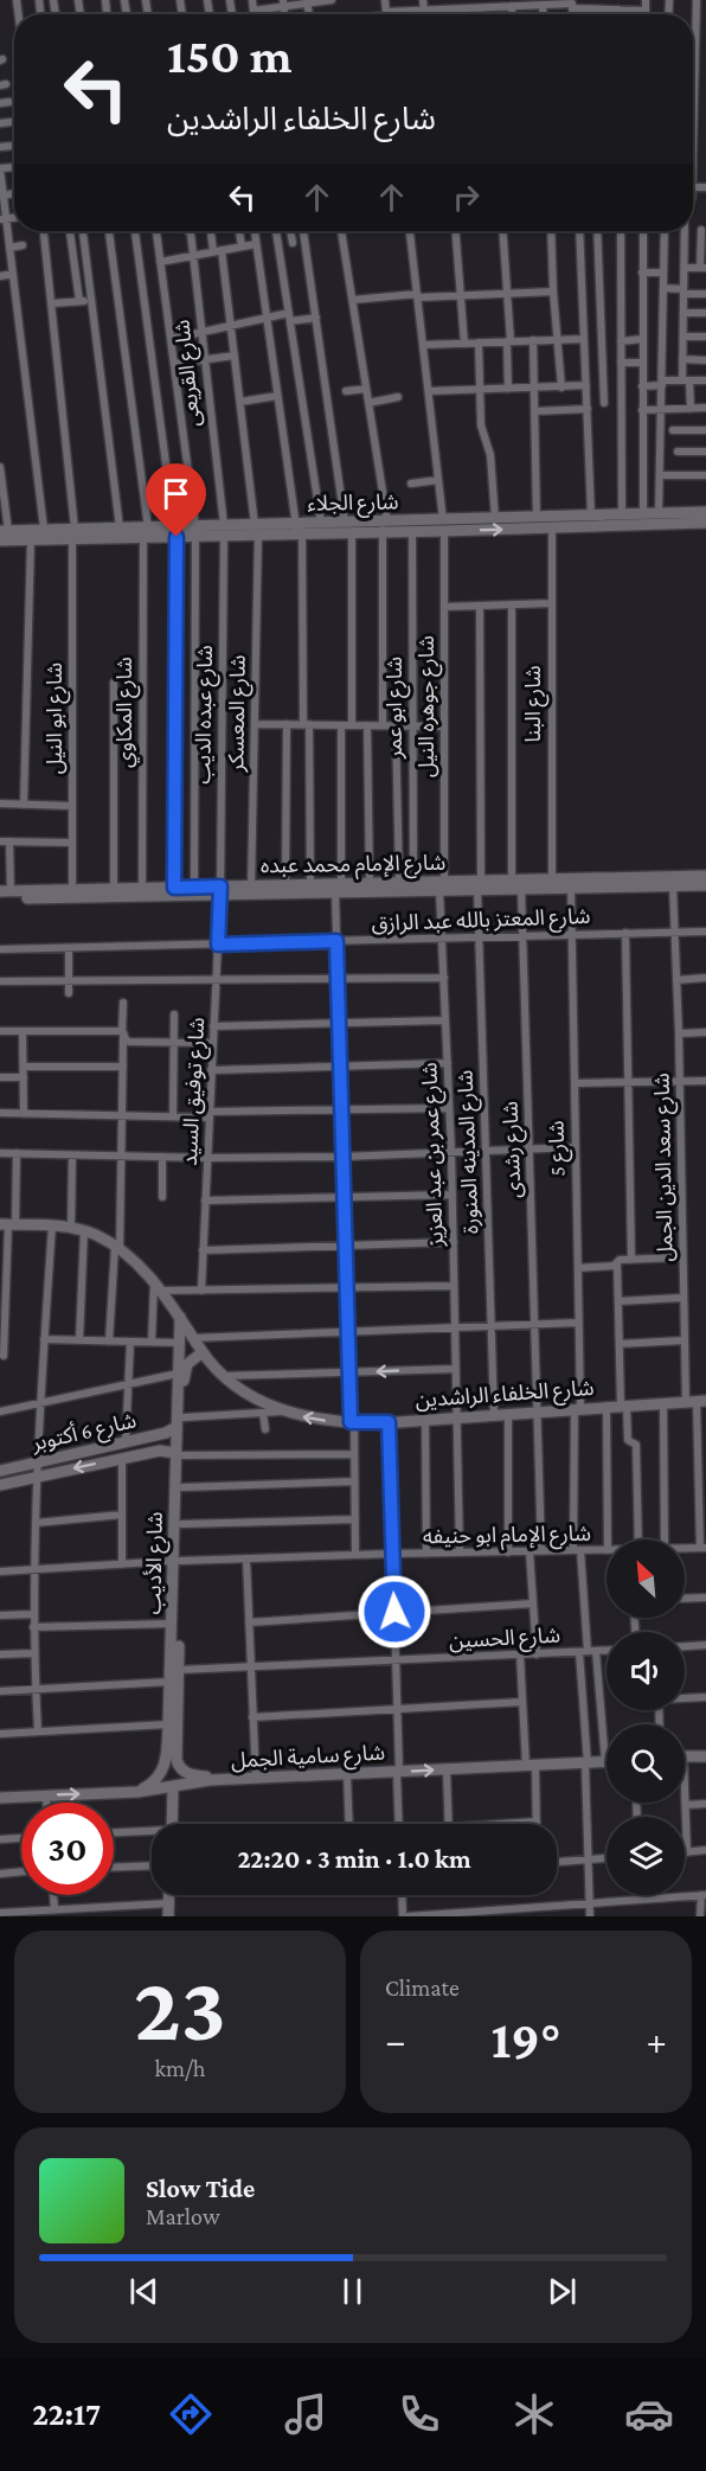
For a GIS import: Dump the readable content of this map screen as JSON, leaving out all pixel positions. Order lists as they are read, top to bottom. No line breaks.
{"streets":{"street":["شارع القريعى","شارع الجلاء","شارع البنا","شارع جوهره النيل","شارع ابو عمر","شارع المكاوي","شارع المعسكر","شارع عبده الديب","شارع ابو النيل","شارع الإمام محمد عبده","شارع المعتز بالله عبد الرازق","شارع توفيق السيد","شارع 5","شارع رشدى","شارع المدينه المنورة","شارع عمر بن عبد العزيز","شارع سعد الدين الجمل","شارع الخلفاء الراشدين","شارع 6 أكتوبر","شارع الإمام ابو حنيفه","شارع الأديب","شارع الحسين","شارع سامية الجمل"]},"crossings":[["شارع القريعى","شارع الجلاء"],["شارع القريعى","شارع عبده الديب"],["شارع الجلاء","شارع البنا"],["شارع الجلاء","شارع جوهره النيل"],["شارع الجلاء","شارع ابو عمر"],["شارع الجلاء","شارع المكاوي"],["شارع الجلاء","شارع المعسكر"],["شارع الجلاء","شارع عبده الديب"],["شارع الجلاء","شارع ابو النيل"],["شارع البنا","شارع الإمام محمد عبده"],["شارع جوهره النيل","شارع الإمام محمد عبده"],["شارع جوهره النيل","شارع عمر بن عبد العزيز"],["شارع ابو عمر","شارع الإمام محمد عبده"],["شارع المكاوي","شارع الإمام محمد عبده"],["شارع المعسكر","شارع الإمام محمد عبده"],["شارع عبده الديب","شارع الإمام محمد عبده"],["شارع عبده الديب","شارع توفيق السيد"],["شارع ابو النيل","شارع الإمام محمد عبده"],["شارع الإمام محمد عبده","شارع توفيق السيد"],["شارع الإمام محمد عبده","شارع 5"],["شارع الإمام محمد عبده","شارع رشدى"],["شارع الإمام محمد عبده","شارع المدينه المنورة"],["شارع الإمام محمد عبده","شارع عمر بن عبد العزيز"],["شارع الإمام محمد عبده","شارع سعد الدين الجمل"],["شارع المعتز بالله عبد الرازق","شارع توفيق السيد"],["شارع المعتز بالله عبد الرازق","شارع 5"],["شارع المعتز بالله عبد الرازق","شارع رشدى"],["شارع المعتز بالله عبد الرازق","شارع المدينه المنورة"],["شارع المعتز بالله عبد الرازق","شارع عمر بن عبد العزيز"],["شارع المعتز بالله عبد الرازق","شارع سعد الدين الجمل"],["شارع 5","شارع الخلفاء الراشدين"],["شارع 5","شارع الإمام ابو حنيفه"],["شارع 5","شارع الحسين"],["شارع رشدى","شارع الخلفاء الراشدين"],["شارع رشدى","شارع الإمام ابو حنيفه"],["شارع المدينه المنورة","شارع الخلفاء الراشدين"],["شارع عمر بن عبد العزيز","شارع الخلفاء الراشدين"],["شارع عمر بن عبد العزيز","شارع الإمام ابو حنيفه"],["شارع سعد الدين الجمل","شارع الخلفاء الراشدين"],["شارع سعد الدين الجمل","شارع الإمام ابو حنيفه"],["شارع الخلفاء الراشدين","شارع الأديب"],["شارع 6 أكتوبر","شارع الأديب"],["شارع الإمام ابو حنيفه","شارع الأديب"],["شارع الأديب","شارع الحسين"],["شارع الأديب","شارع سامية الجمل"]],"north":"top left","page":{"turn":["150 m","شارع الخلفاء الراشدين"],"limit":"30","trip":"22:20 · 3 min · 1.0 km","tile":[["23","km/h"],"Climate"],"heat":["−","19°","+"],"song":["Slow Tide","Marlow"],"tabs":"22:17"}}
